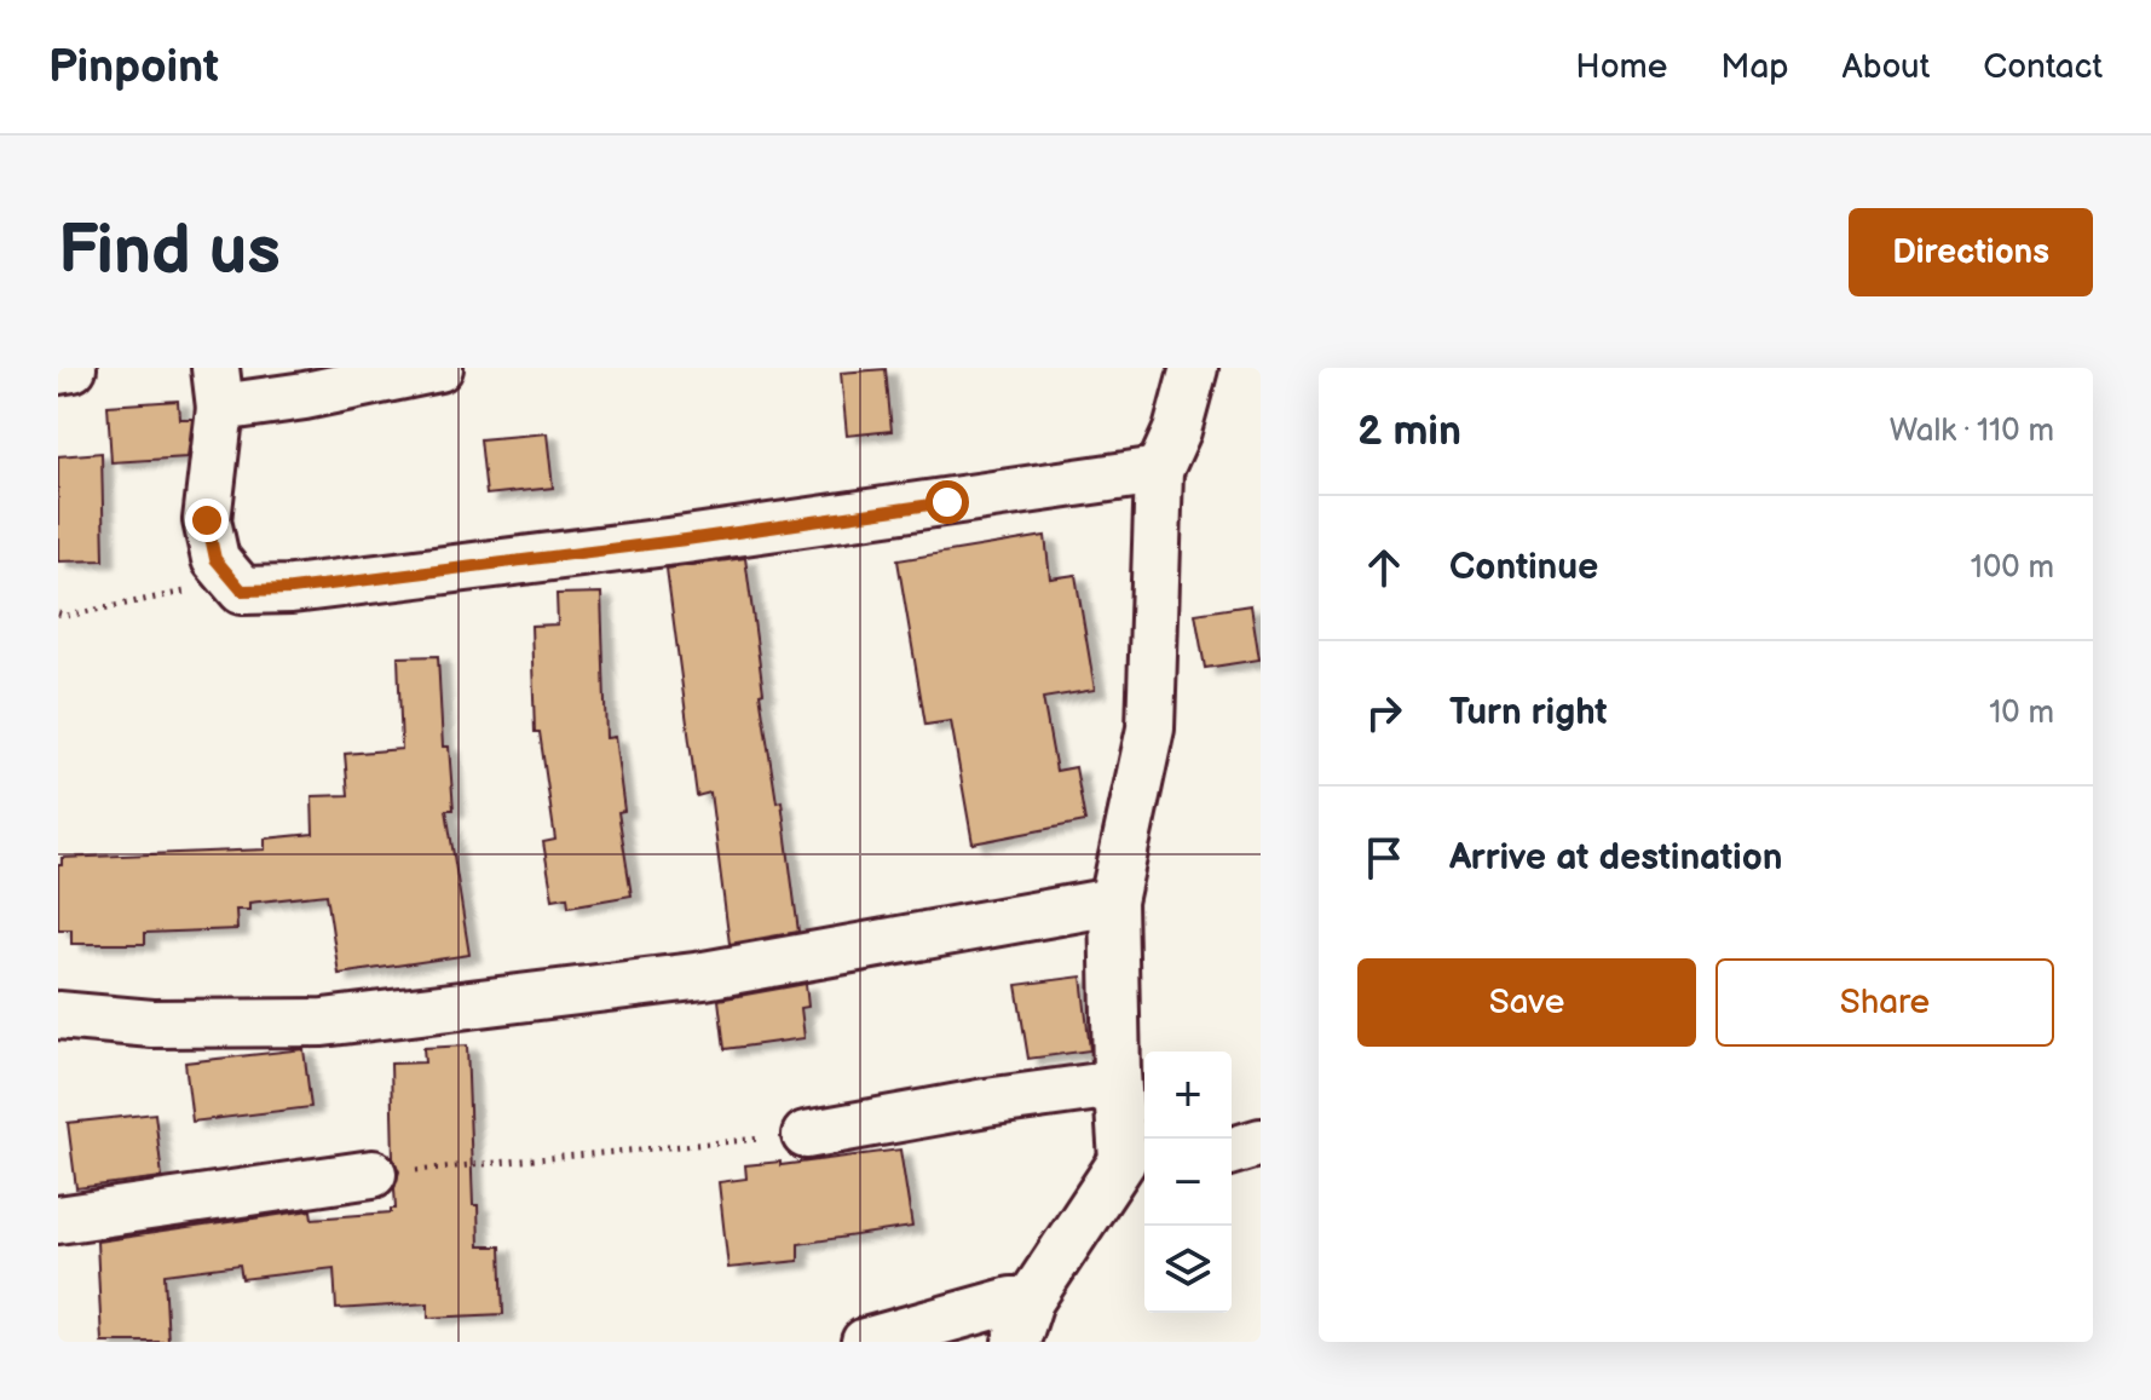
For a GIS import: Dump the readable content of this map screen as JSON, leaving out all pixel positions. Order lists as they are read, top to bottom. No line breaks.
{"page":{"header":"Pinpoint","nav":["Home","Map","About","Contact"],"buttons":["Directions",["Save","Share"]],"title":"Find us","heading":["2 min","Walk · 110 m"],"list":[["Continue","100 m"],["Turn right","10 m"],"Arrive at destination"],"map_buttons":["+","−"]}}
